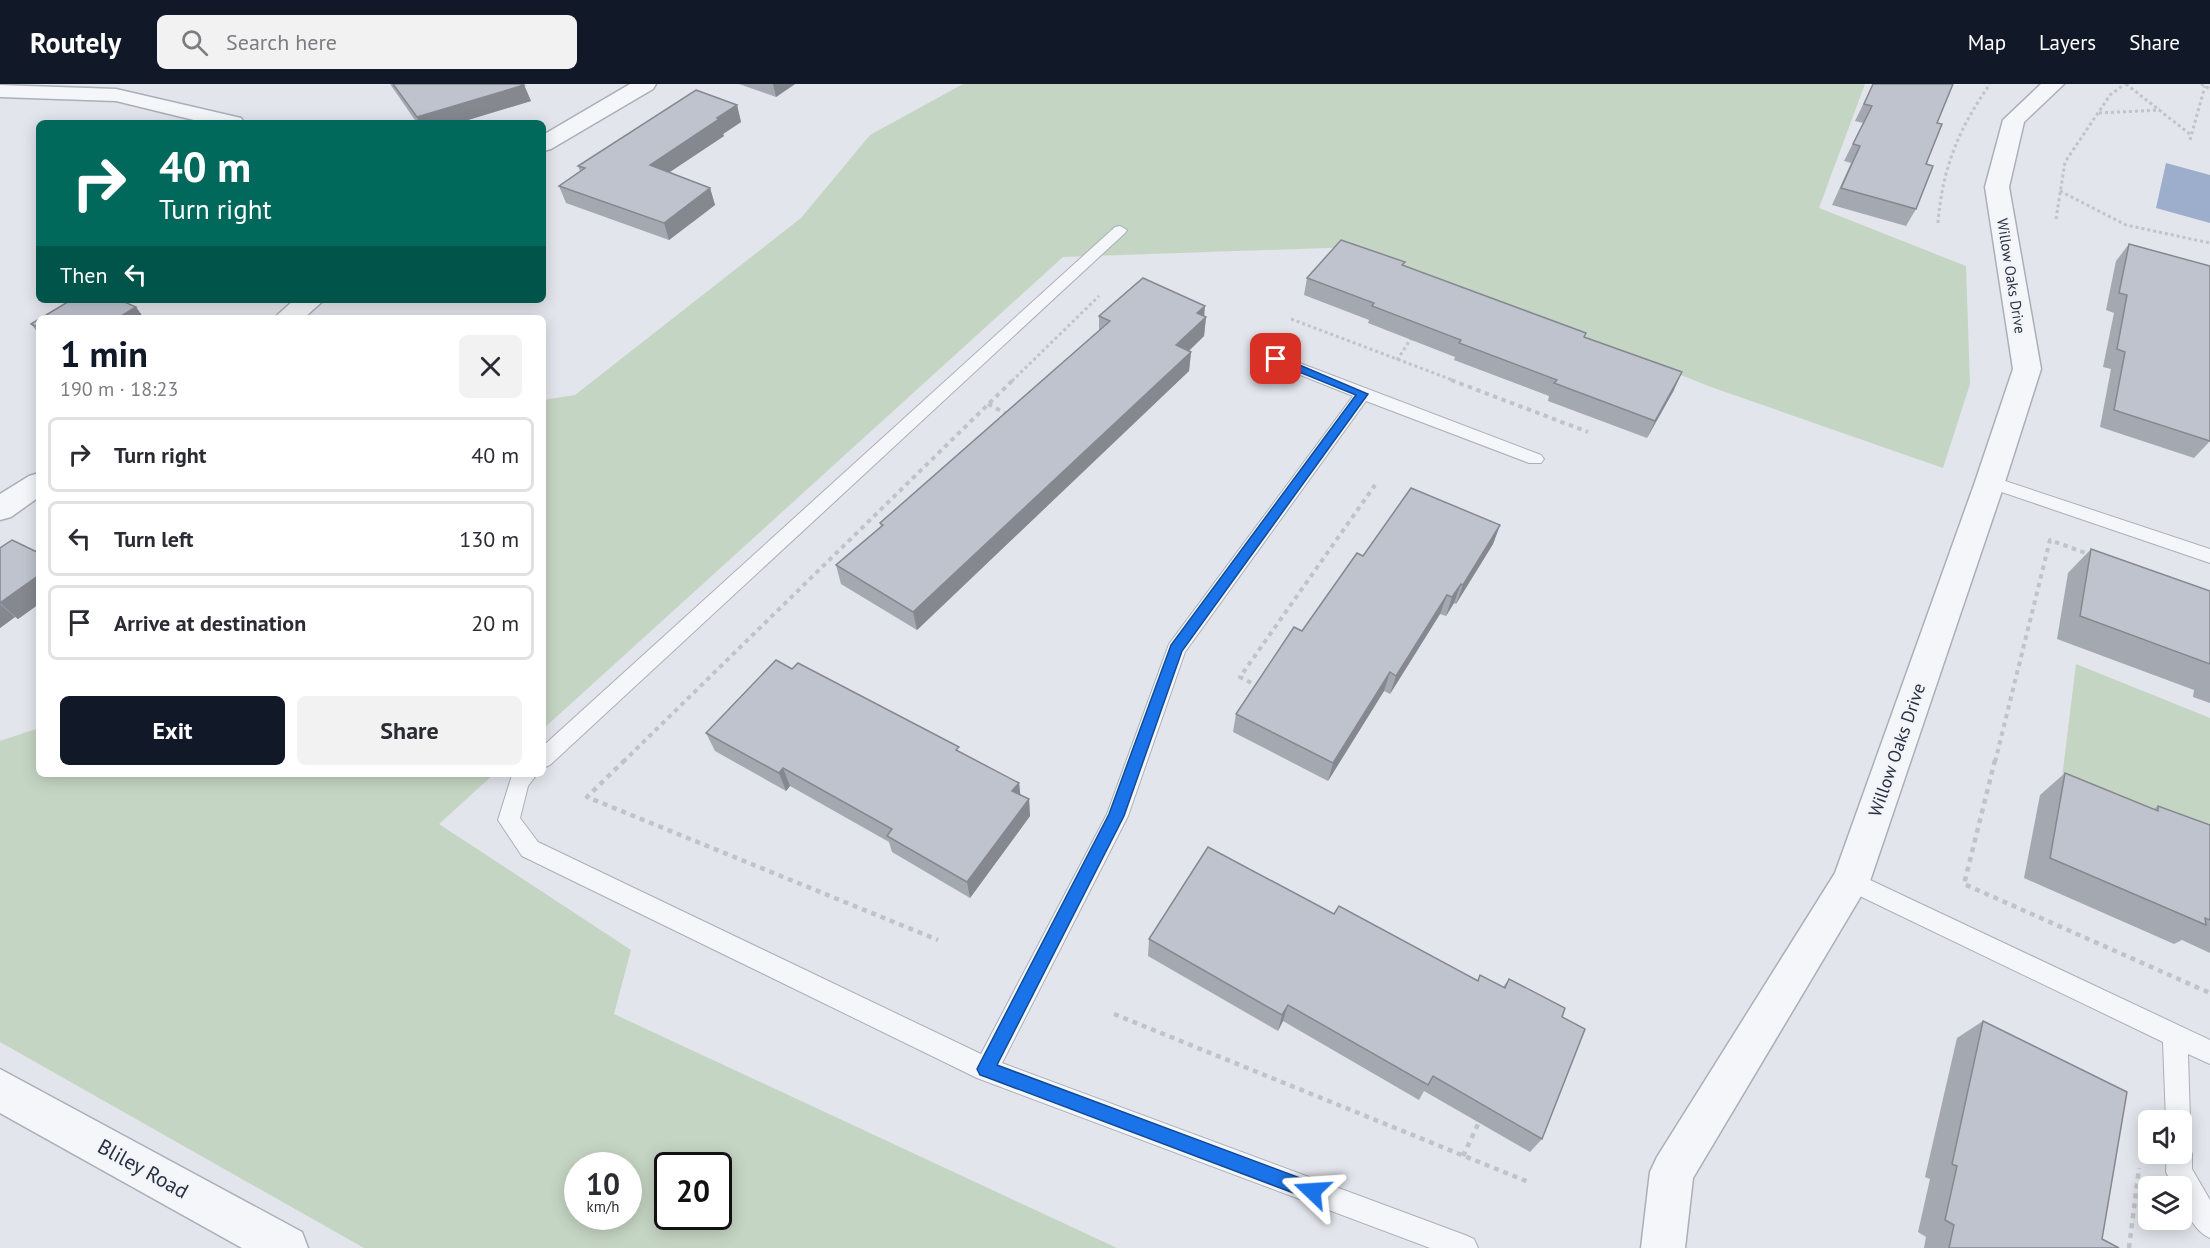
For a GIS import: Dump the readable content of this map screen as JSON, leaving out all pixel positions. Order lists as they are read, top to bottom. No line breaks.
{"streets":{"street":["Willow Oaks Drive","Bliley Road"]},"page":{"header":"Routely","search":"Search here","nav":["Map","Layers","Share"],"turn":["40 m","Turn right"],"then":"Then","heading":["1 min","190 m · 18:23"],"list":[{"name":"Turn right","value":"40 m"},{"name":"Turn left","value":"130 m"},{"name":"Arrive at destination","value":"20 m"}],"buttons":["Exit","Share"],"speed":"10 km/h","limit":"20"}}
